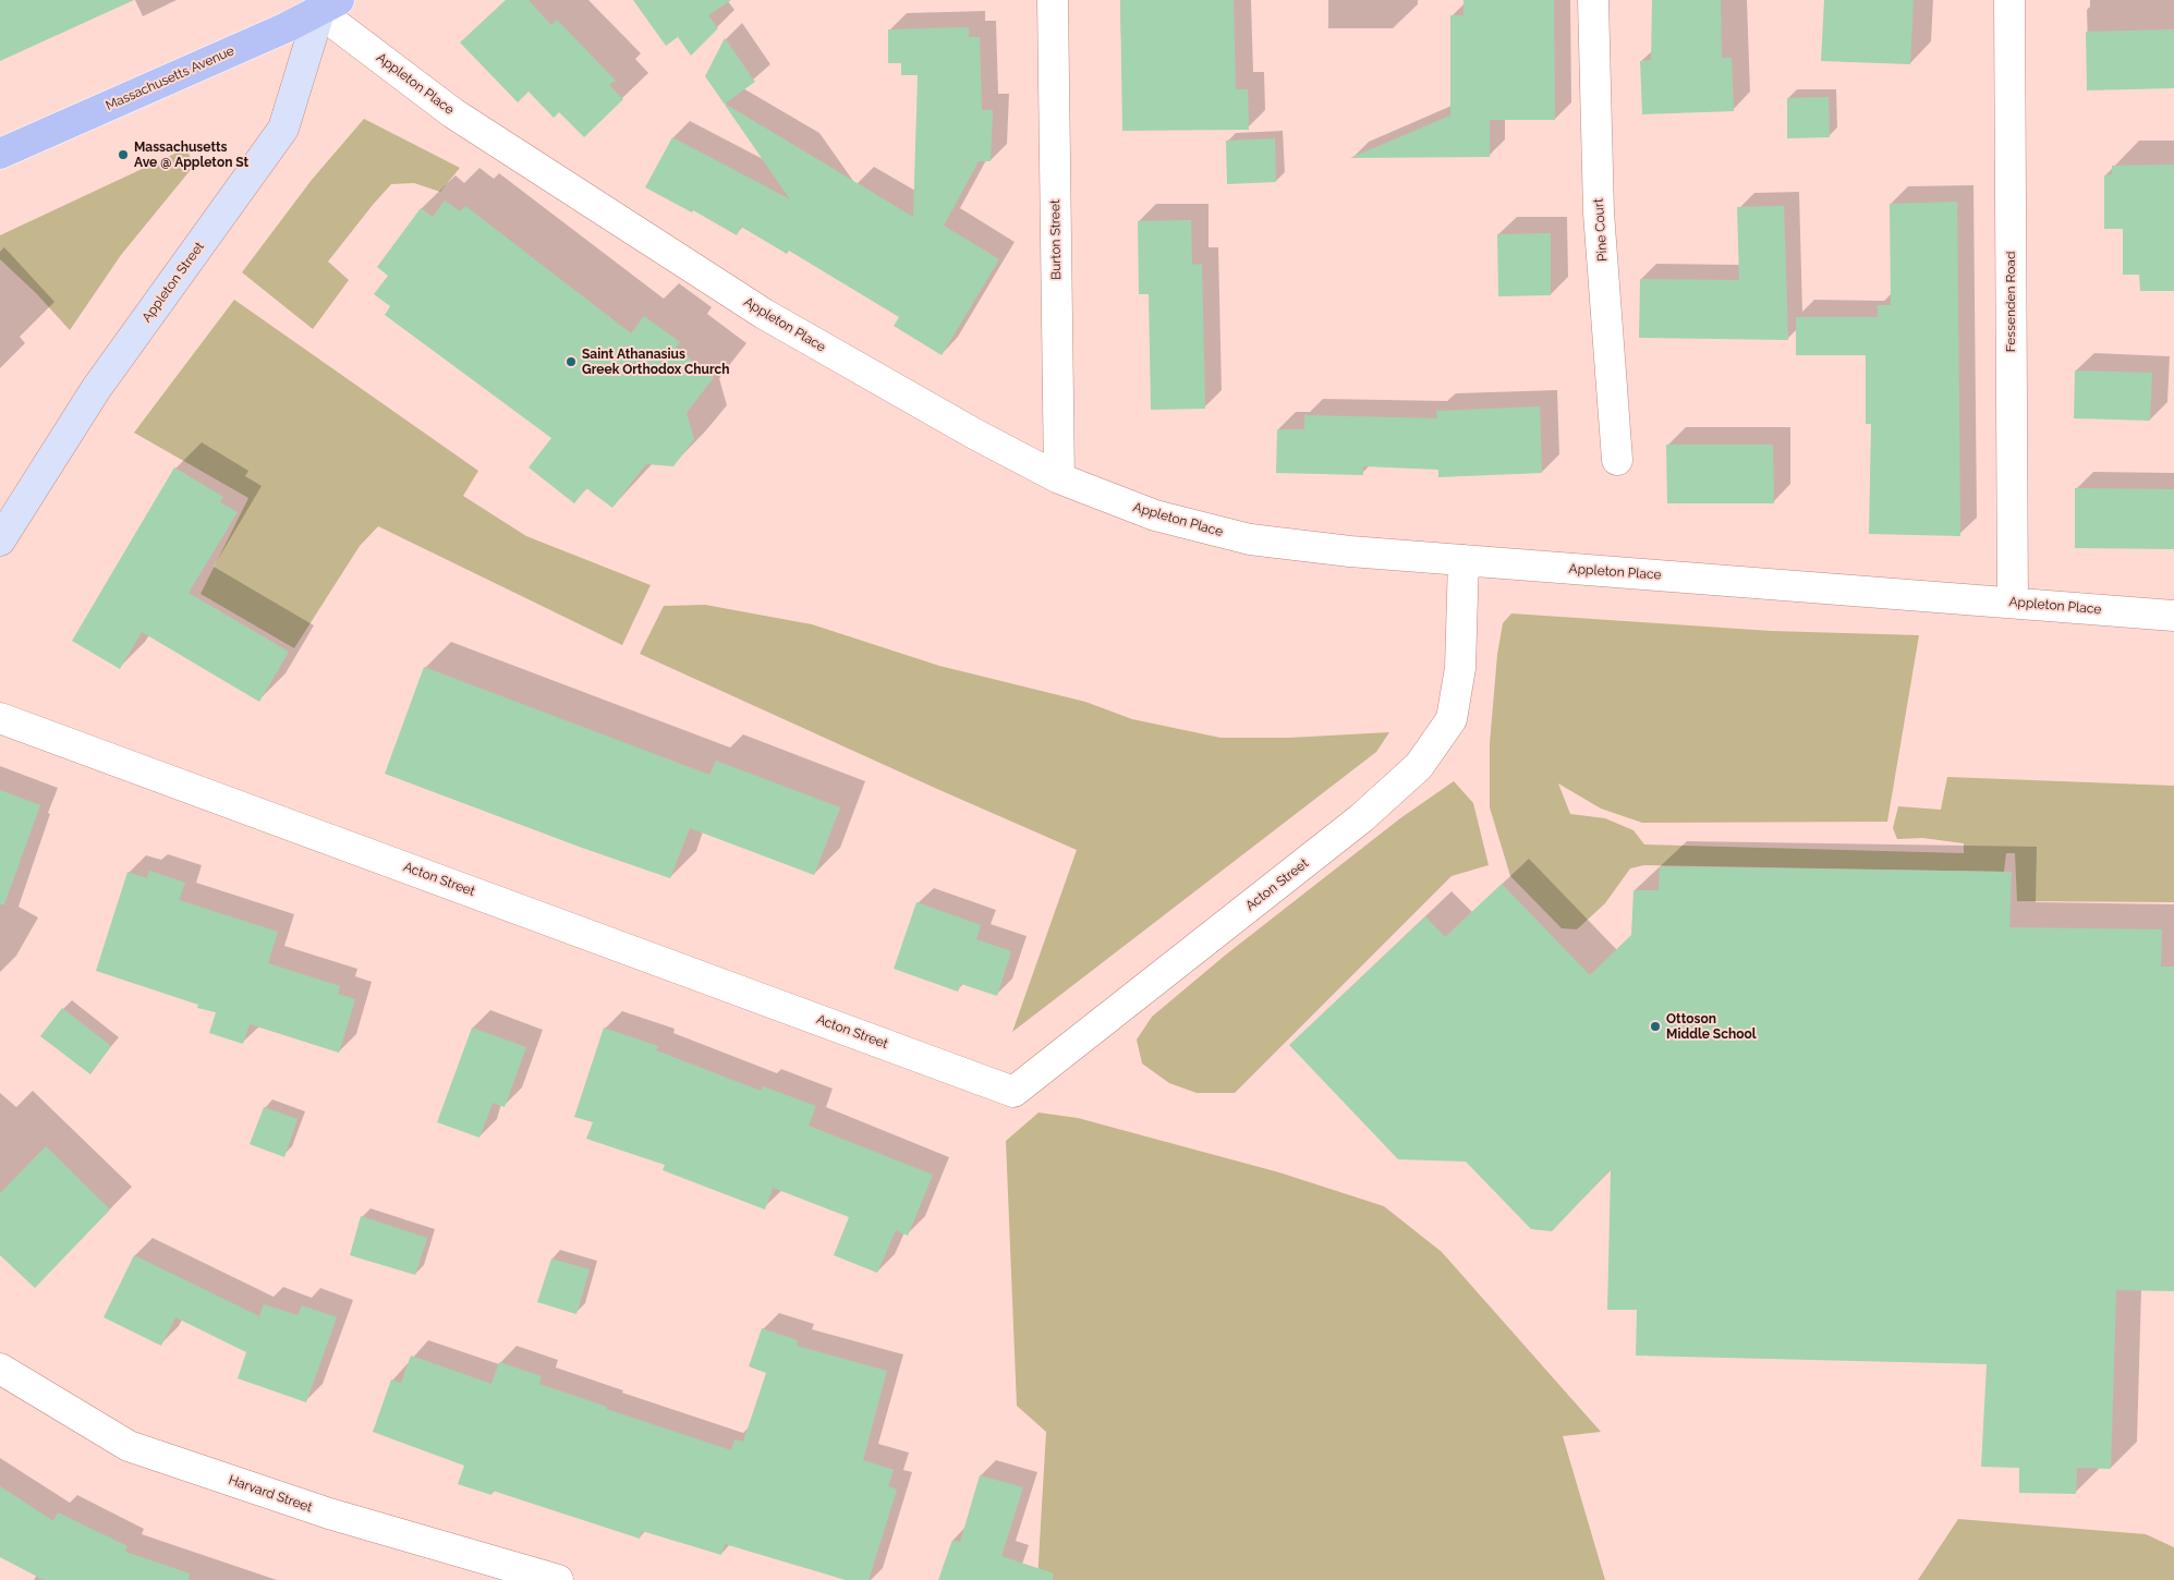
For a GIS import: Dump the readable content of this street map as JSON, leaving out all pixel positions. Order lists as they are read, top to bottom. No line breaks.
{"streets":{"main road":["Massachusetts Avenue"],"street":["Appleton Place","Pine Court","Burton Street","Appleton Street","Fessenden Road","Acton Street","Harvard Street"]},"crossings":[["Massachusetts Avenue","Appleton Place"],["Massachusetts Avenue","Appleton Street"],["Appleton Place","Burton Street"],["Appleton Place","Appleton Street"],["Appleton Place","Fessenden Road"],["Appleton Place","Acton Street"]],"places":["Massachusetts Ave @ Appleton St","Saint Athanasius Greek Orthodox Church","Ottoson Middle School"]}
